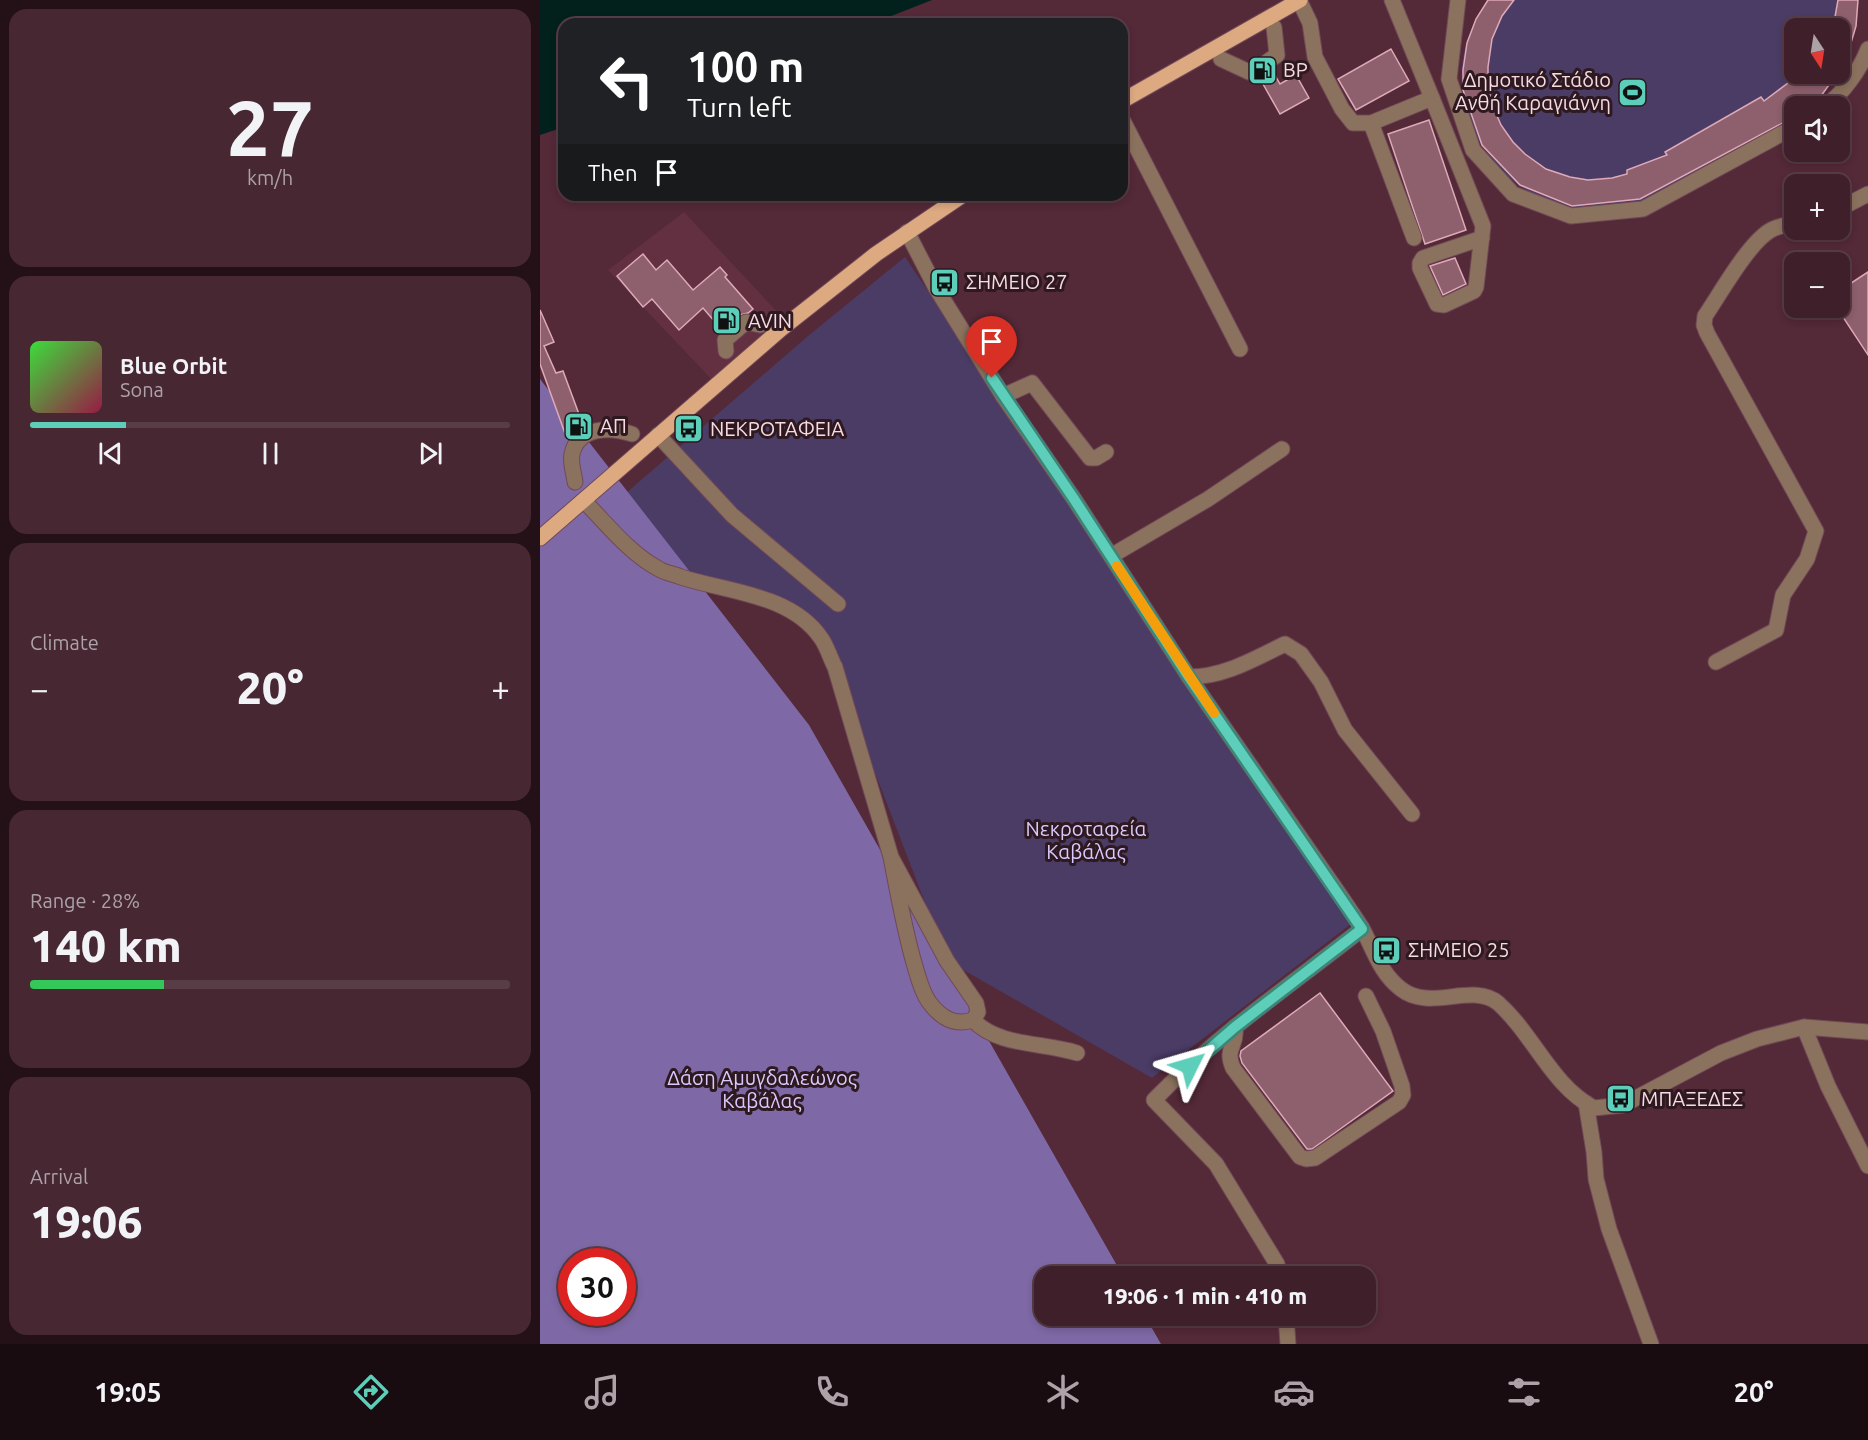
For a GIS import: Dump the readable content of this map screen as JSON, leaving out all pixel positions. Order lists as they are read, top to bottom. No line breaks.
{"parks":["Νεκροταφεία Καβάλας","Δάση Αμυγδαλεώνος Καβάλας"],"places":{"fuel station":["BP","AVIN","ΑΠ"],"sports":["Δημοτικό Στάδιο Ανθή Καραγιάννη"],"bus stop":["ΣΗΜΕΙΟ 27","ΝΕΚΡΟΤΑΦΕΙΑ","ΣΗΜΕΙΟ 25","ΜΠΑΞΕΔΕΣ"]},"north":"bottom","page":{"tile":[["27","km/h"],"Climate",["Range · 28%","140 km"],["Arrival","19:06"]],"map_buttons":["+","−"],"turn":["100 m","Turn left"],"then":"Then","song":["Blue Orbit","Sona"],"heat":["−","20°","+"],"limit":"30","trip":"19:06 · 1 min · 410 m","tabs":["19:05","20°"]}}
